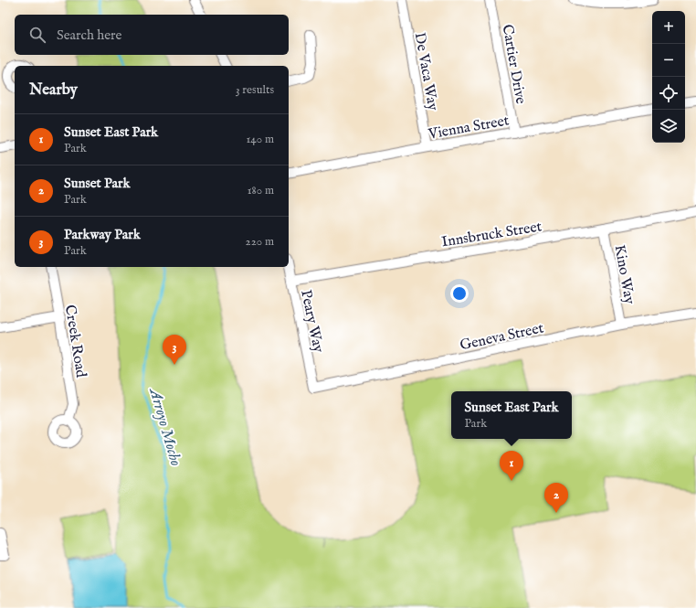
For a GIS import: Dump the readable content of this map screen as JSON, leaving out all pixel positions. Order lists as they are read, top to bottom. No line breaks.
{"streets":{"street":["Cartier Drive","De Vaca Way","Vienna Street","Innsbruck Street","Kino Way","Peary Way","Geneva Street","Creek Road"]},"crossings":[["Cartier Drive","Vienna Street"],["De Vaca Way","Vienna Street"],["Innsbruck Street","Kino Way"],["Innsbruck Street","Peary Way"],["Kino Way","Geneva Street"],["Peary Way","Geneva Street"]],"water":["Arroyo Mocho"],"page":{"map_buttons":["+","−"],"search":"Search here","heading":["Nearby","3 results"],"list":[{"mark":"1","name":"Sunset East Park","note":"Park","value":"140 m"},{"mark":"2","name":"Sunset Park","note":"Park","value":"180 m"},{"mark":"3","name":"Parkway Park","note":"Park","value":"220 m"}],"pins":["3","1","2"],"popup":["Sunset East Park","Park"]}}
